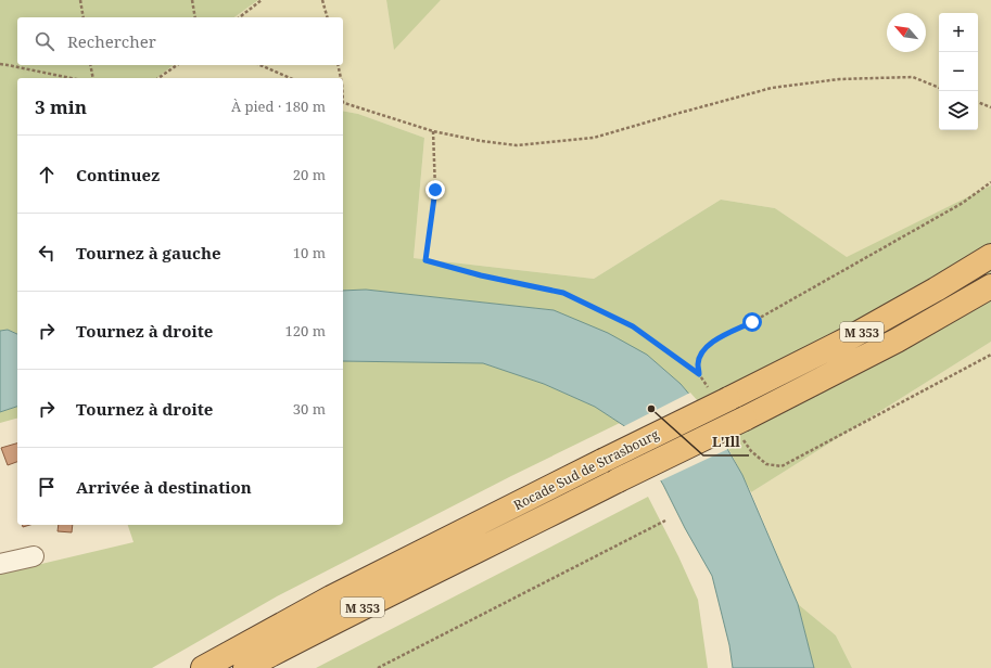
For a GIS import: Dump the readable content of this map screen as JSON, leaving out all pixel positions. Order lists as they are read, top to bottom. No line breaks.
{"streets":{"highway":["M 353","Rocade Sud de Strasbourg"]},"places":["L'Ill"],"north":"top left","page":{"map_buttons":["+","−"],"search":"Rechercher","heading":["3 min","À pied · 180 m"],"list":[["Continuez","20 m"],["Tournez à gauche","10 m"],["Tournez à droite","120 m"],["Tournez à droite","30 m"],"Arrivée à destination"]}}
